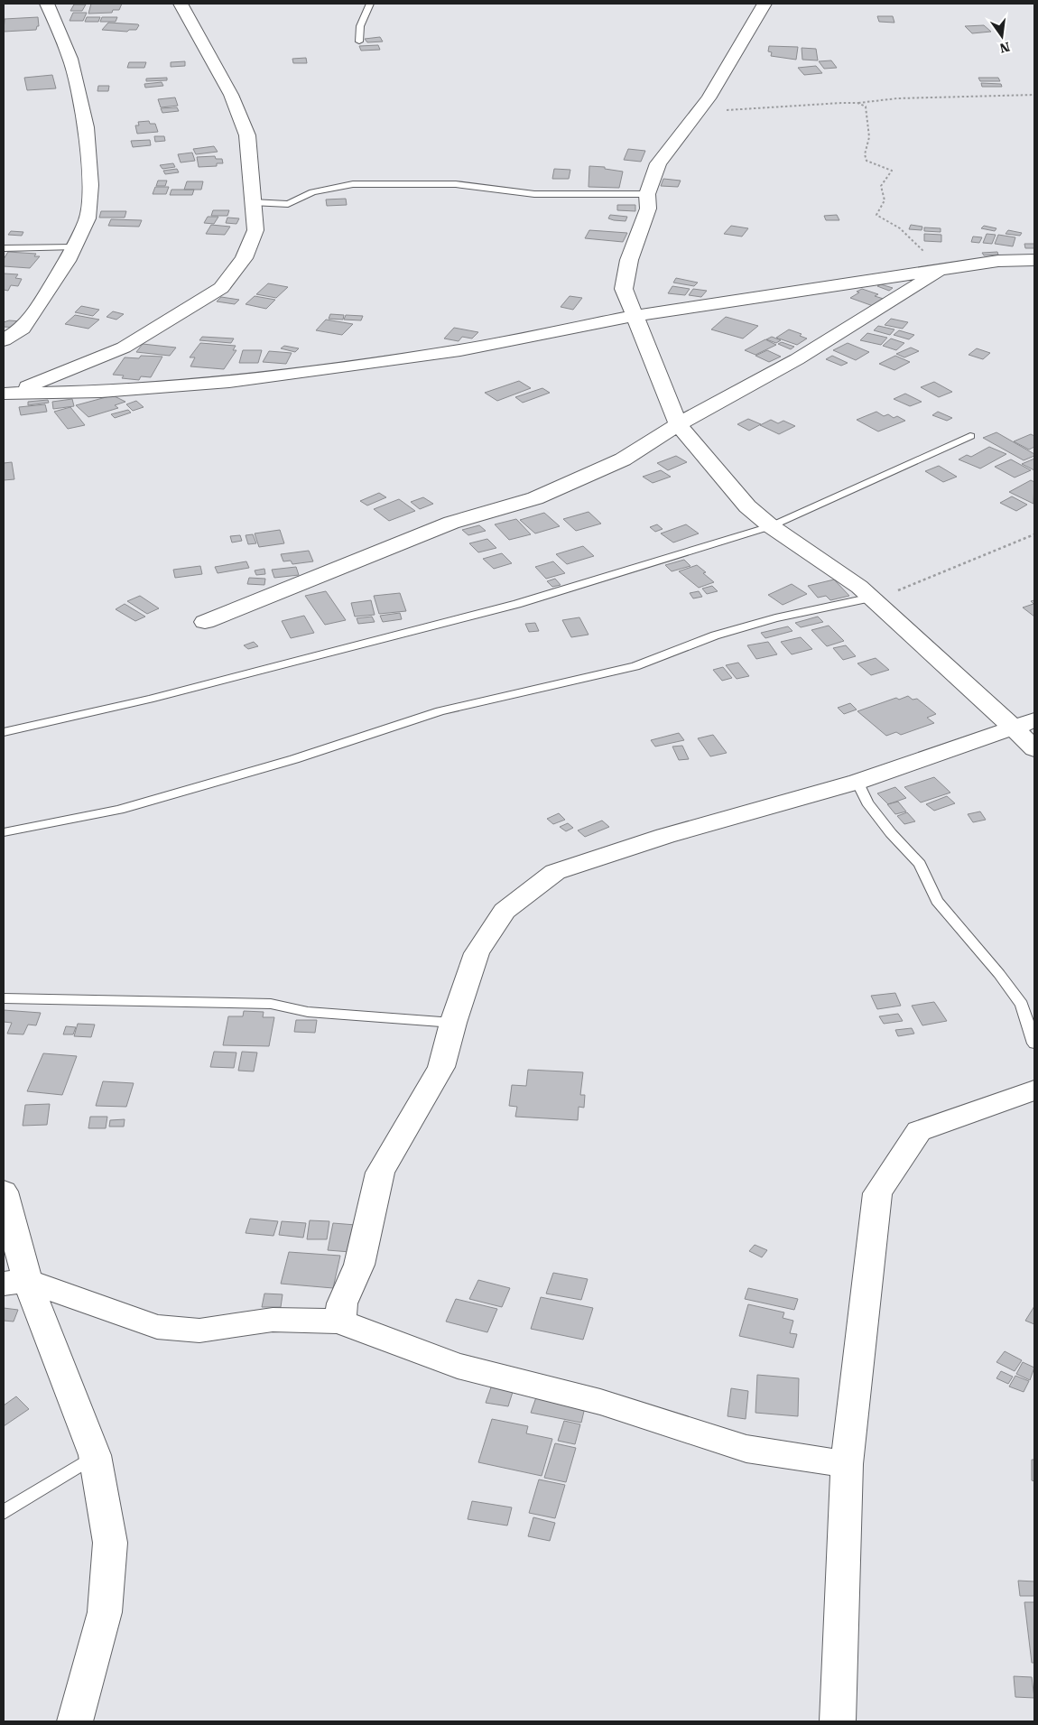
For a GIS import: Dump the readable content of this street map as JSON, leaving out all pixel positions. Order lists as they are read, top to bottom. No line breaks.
{"north":"bottom"}
